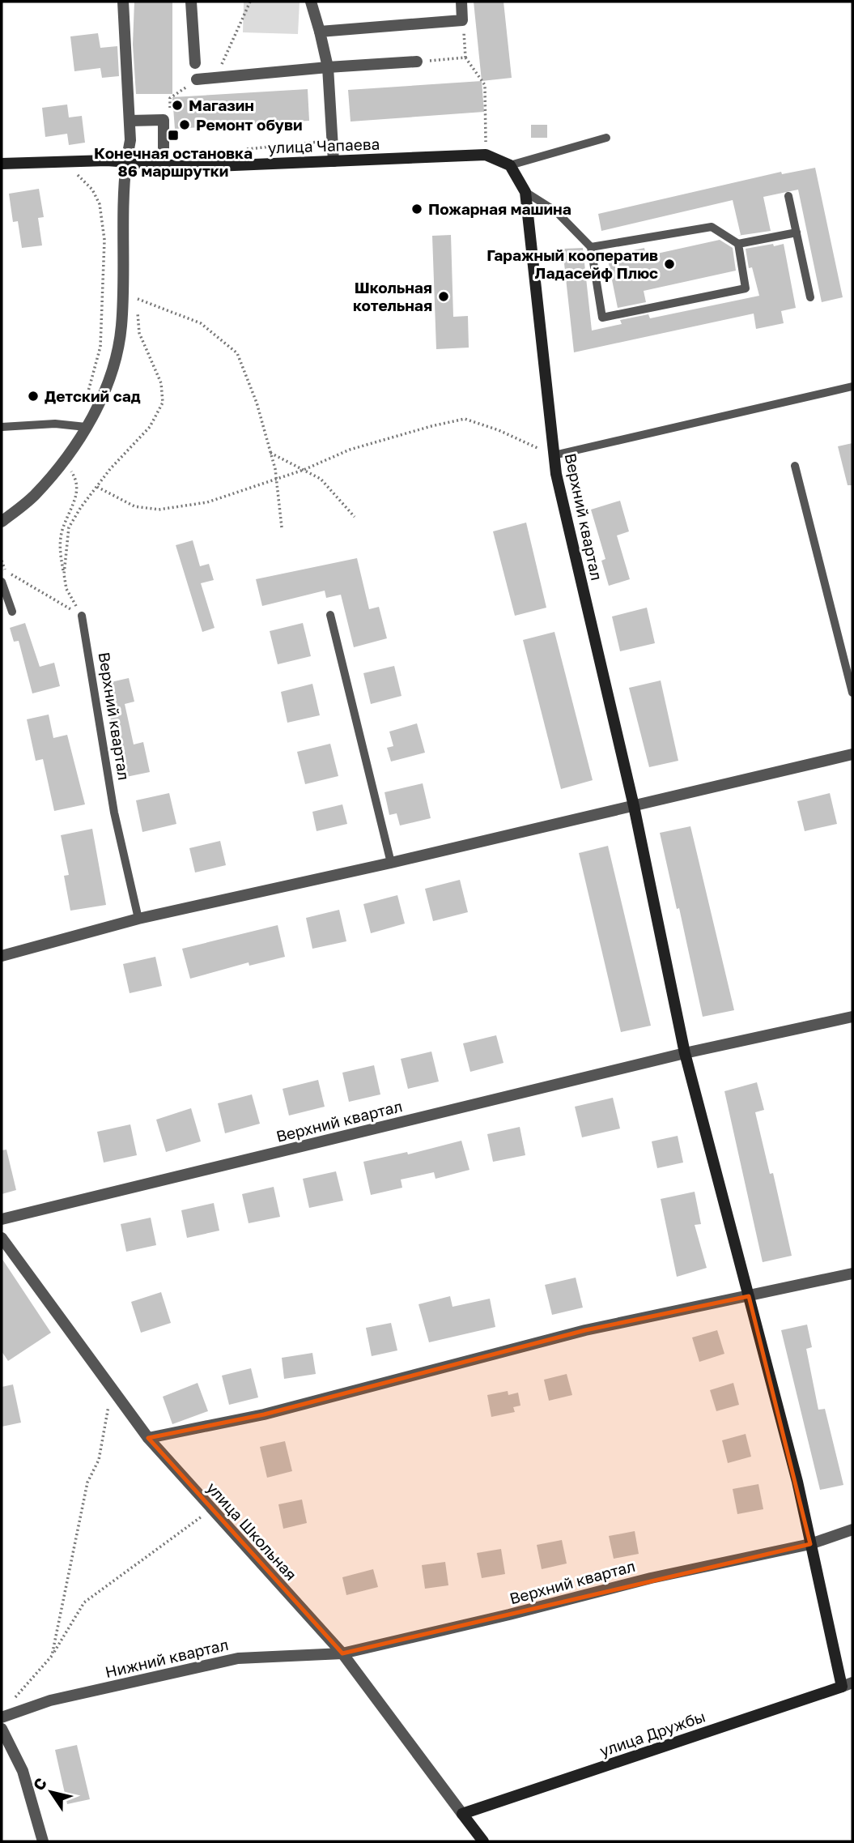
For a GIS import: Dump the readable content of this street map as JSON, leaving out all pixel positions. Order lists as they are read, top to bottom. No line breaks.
{"streets":{"main road":["улица Чапаева","Верхний квартал","улица Школьная","улица Дружбы"],"street":["Нижний квартал"]},"crossings":[["улица Чапаева","Верхний квартал"],["Верхний квартал","улица Школьная"],["Верхний квартал","Нижний квартал"],["Верхний квартал","улица Дружбы"],["улица Школьная","Нижний квартал"],["улица Школьная","улица Дружбы"]],"places":{"other":["Магазин","Ремонт обуви","Пожарная машина","Гаражный кооператив Ладасейф Плюс","Школьная котельная","Детский сад"],"transit":["Конечная остановка 86 маршрутки"]},"north":"top left"}
